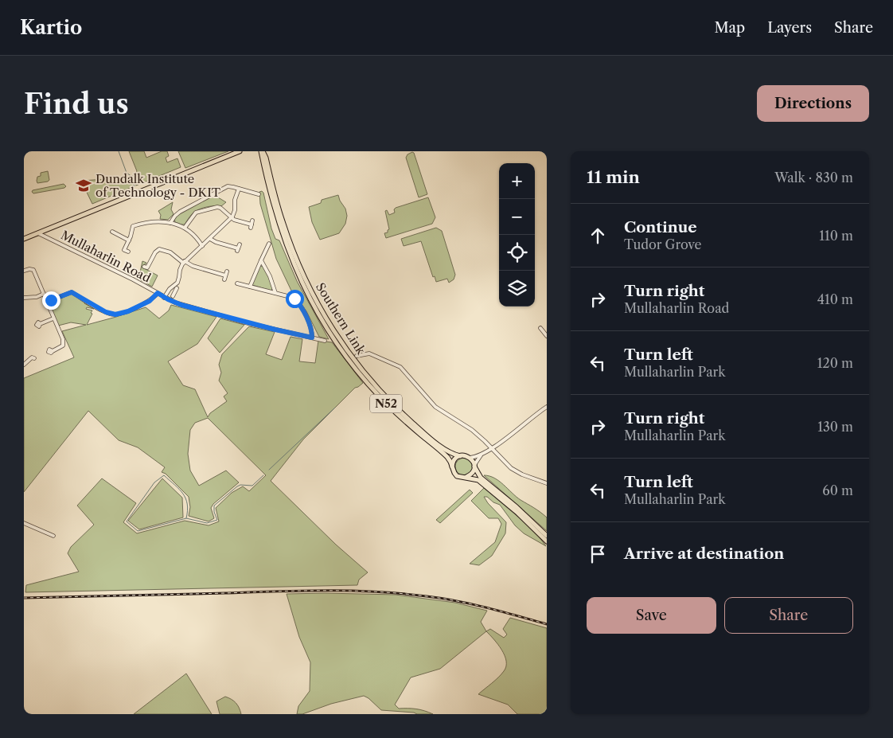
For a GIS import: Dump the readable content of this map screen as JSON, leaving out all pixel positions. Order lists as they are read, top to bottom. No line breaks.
{"streets":{"main road":["Southern Link","N52"],"street":["Mullaharlin Road"]},"crossings":[["Southern Link","N52"]],"places":{"school or university":["Dundalk Institute of Technology - DKIT"]},"page":{"header":"Kartio","nav":["Map","Layers","Share"],"buttons":["Directions",["Save","Share"]],"title":"Find us","heading":["11 min","Walk · 830 m"],"map_buttons":["+","−"],"list":[["Continue","Tudor Grove","110 m"],["Turn right","Mullaharlin Road","410 m"],["Turn left","Mullaharlin Park","120 m"],["Turn right","Mullaharlin Park","130 m"],["Turn left","Mullaharlin Park","60 m"],"Arrive at destination"]}}
